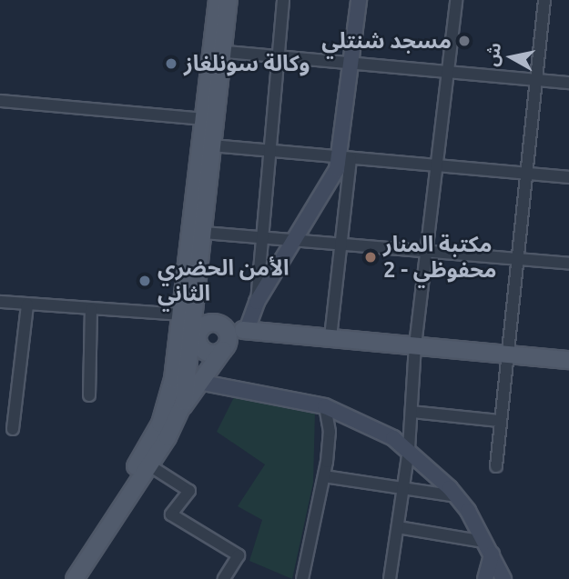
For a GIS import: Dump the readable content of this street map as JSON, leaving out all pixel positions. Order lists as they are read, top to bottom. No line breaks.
{"places":["مسجد شنتلي","وكالة سونلغاز","مكتبة المنار 2 - محفوظي","الأمن الحضري الثاني"],"north":"left"}
